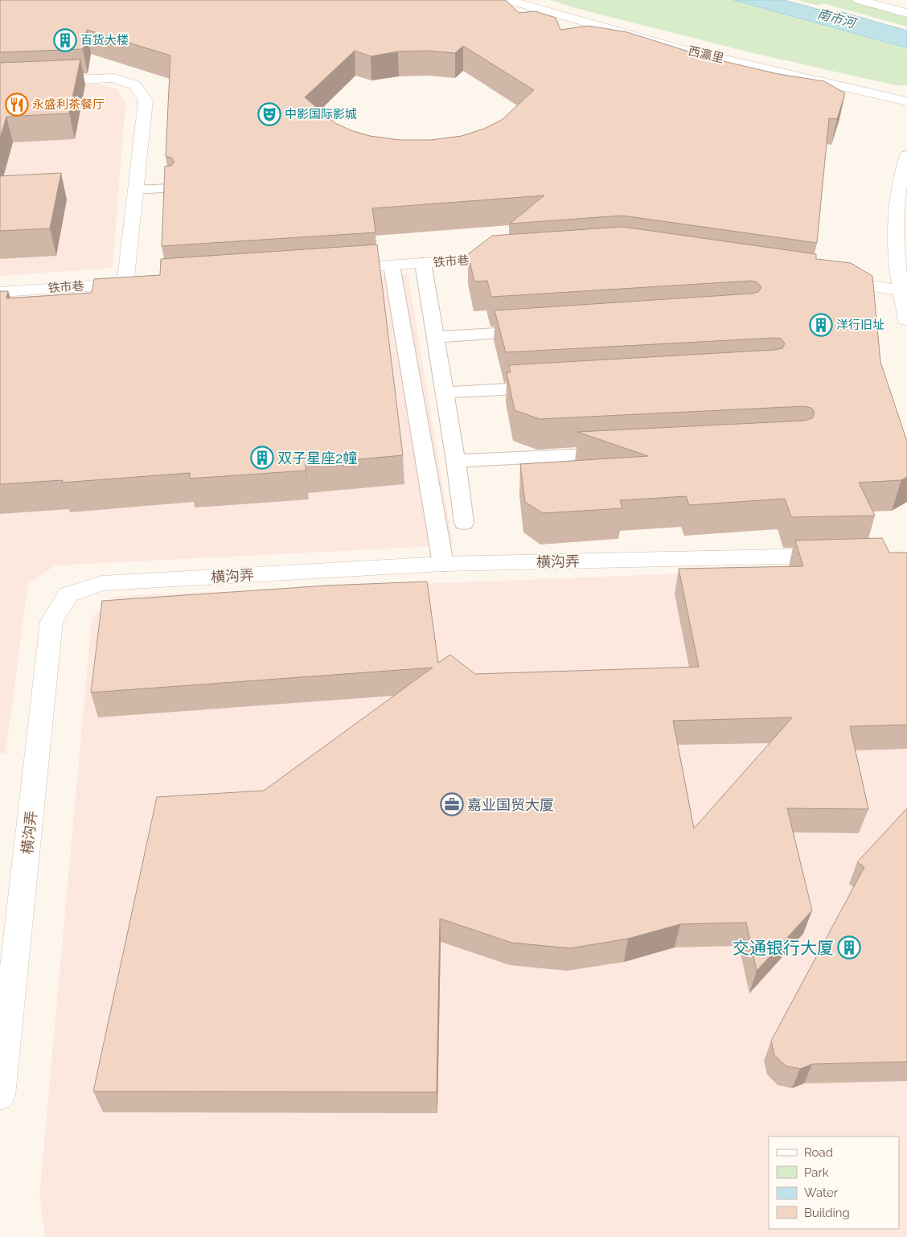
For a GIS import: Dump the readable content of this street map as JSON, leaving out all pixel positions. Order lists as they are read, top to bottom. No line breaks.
{"streets":{"street":["西瀛里","铁市巷","横沟弄"]},"water":["南市河"],"places":{"building":["百货大楼","洋行旧址","双子星座2幢","交通银行大厦"],"restaurant":["永盛利茶餐厅"],"theatre":["中影国际影城"],"office":["嘉业国贸大厦"]},"legend":["Road","Park","Water","Building"]}
